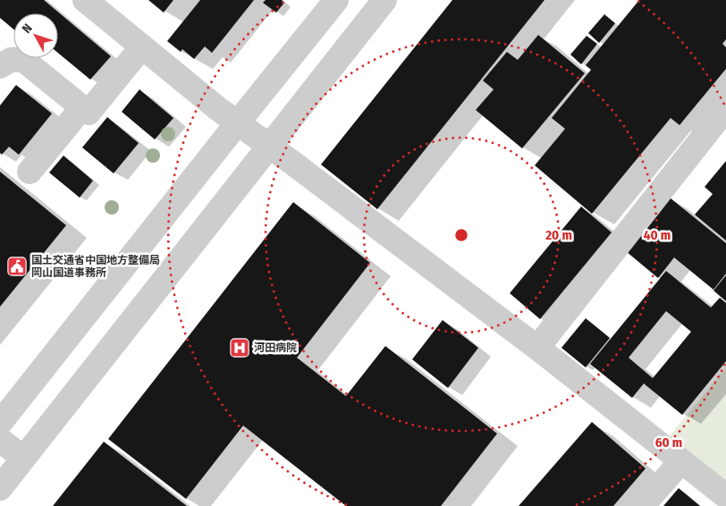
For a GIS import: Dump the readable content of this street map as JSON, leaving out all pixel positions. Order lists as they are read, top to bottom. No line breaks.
{"places":{"public building":["国土交通省中国地方整備局 岡山国道事務所"],"hospital":["河田病院"]},"north":"top left","rings":["20 m","40 m","60 m"]}
